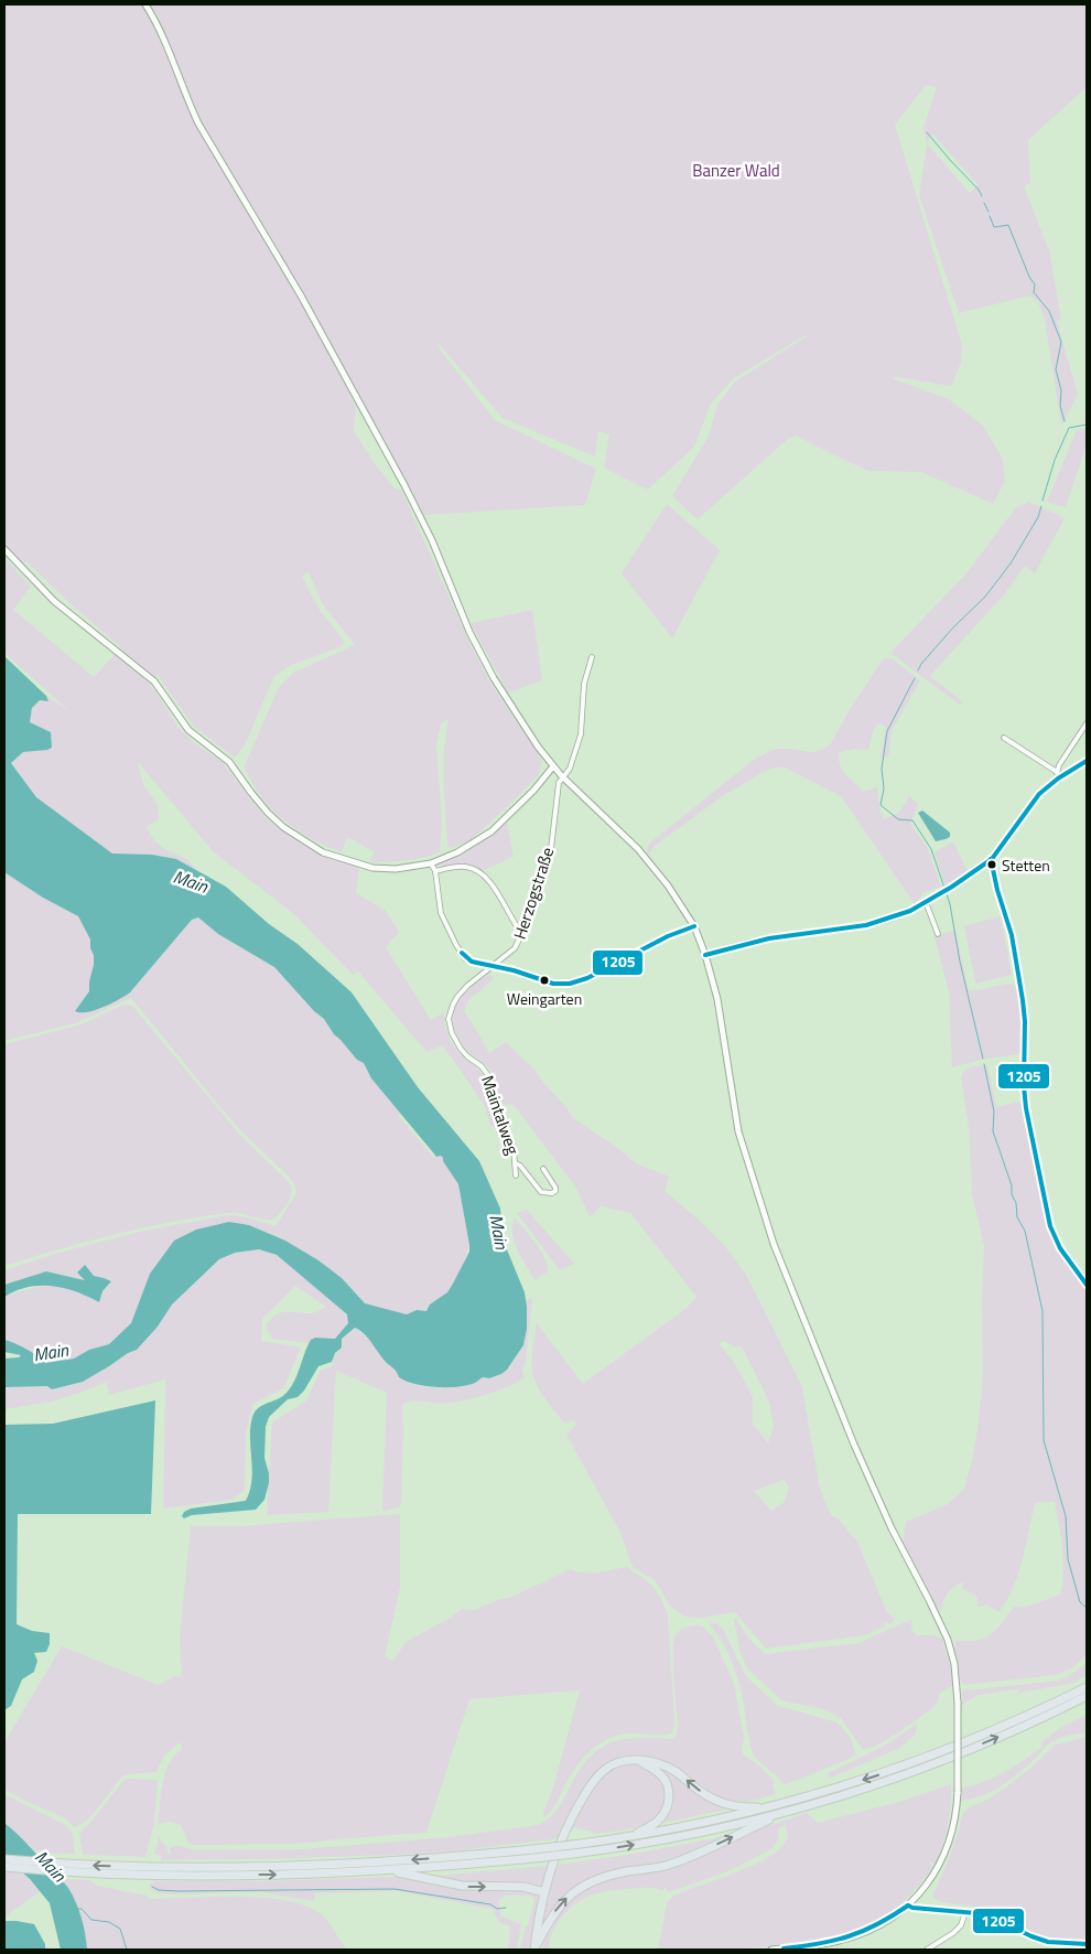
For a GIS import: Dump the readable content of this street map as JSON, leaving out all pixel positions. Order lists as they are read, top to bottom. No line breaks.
{"streets":{"street":["Herzogstraße","Maintalweg"]},"crossings":[["Herzogstraße","Maintalweg"]],"water":["Main"],"parks":["Banzer Wald"],"places":["Stetten","Weingarten"],"lines":["transit line 1205"]}
